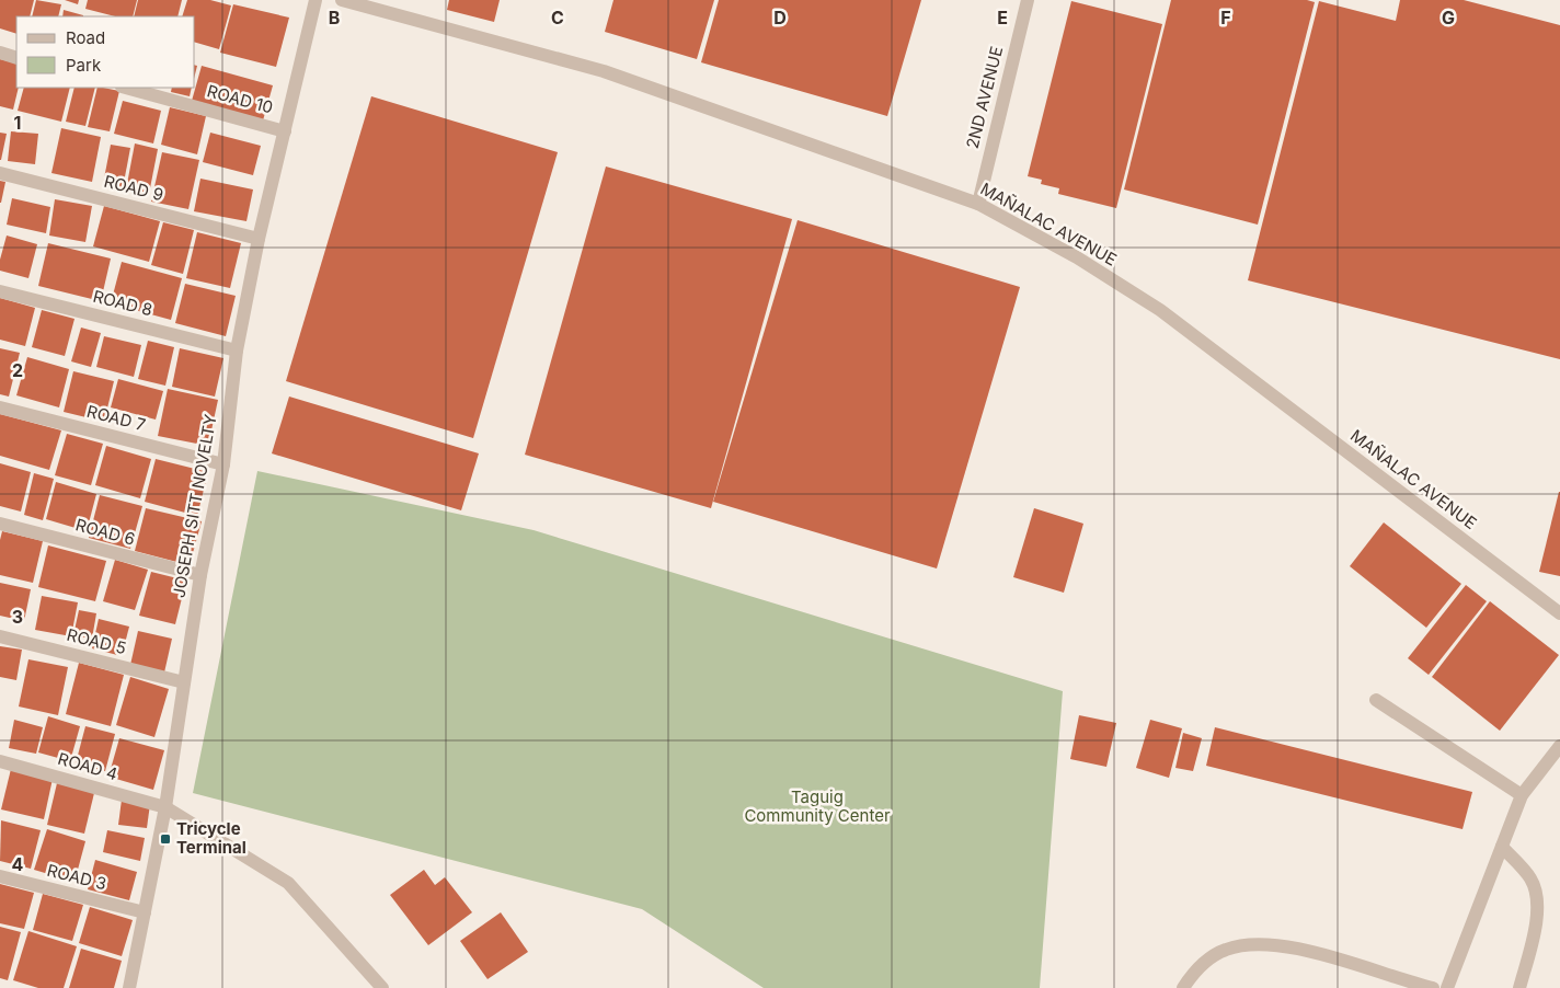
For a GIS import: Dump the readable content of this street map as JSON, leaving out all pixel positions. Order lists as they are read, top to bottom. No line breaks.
{"streets":{"street":["2ND AVENUE","ROAD 10","ROAD 9","MAÑALAC AVENUE","ROAD 8","ROAD 7","JOSEPH SITT NOVELTY","ROAD 6","ROAD 5","ROAD 4","ROAD 3"]},"crossings":[["2ND AVENUE","MAÑALAC AVENUE"],["ROAD 10","JOSEPH SITT NOVELTY"],["ROAD 9","JOSEPH SITT NOVELTY"],["ROAD 8","JOSEPH SITT NOVELTY"],["ROAD 7","JOSEPH SITT NOVELTY"],["JOSEPH SITT NOVELTY","ROAD 6"],["JOSEPH SITT NOVELTY","ROAD 5"],["JOSEPH SITT NOVELTY","ROAD 4"],["JOSEPH SITT NOVELTY","ROAD 3"]],"parks":["Taguig Community Center"],"places":{"transit":["Tricycle Terminal"]},"legend":["Road","Park"],"grid":{"columns":["B","C","D","E","F","G"],"rows":["1","2","3","4"]}}
